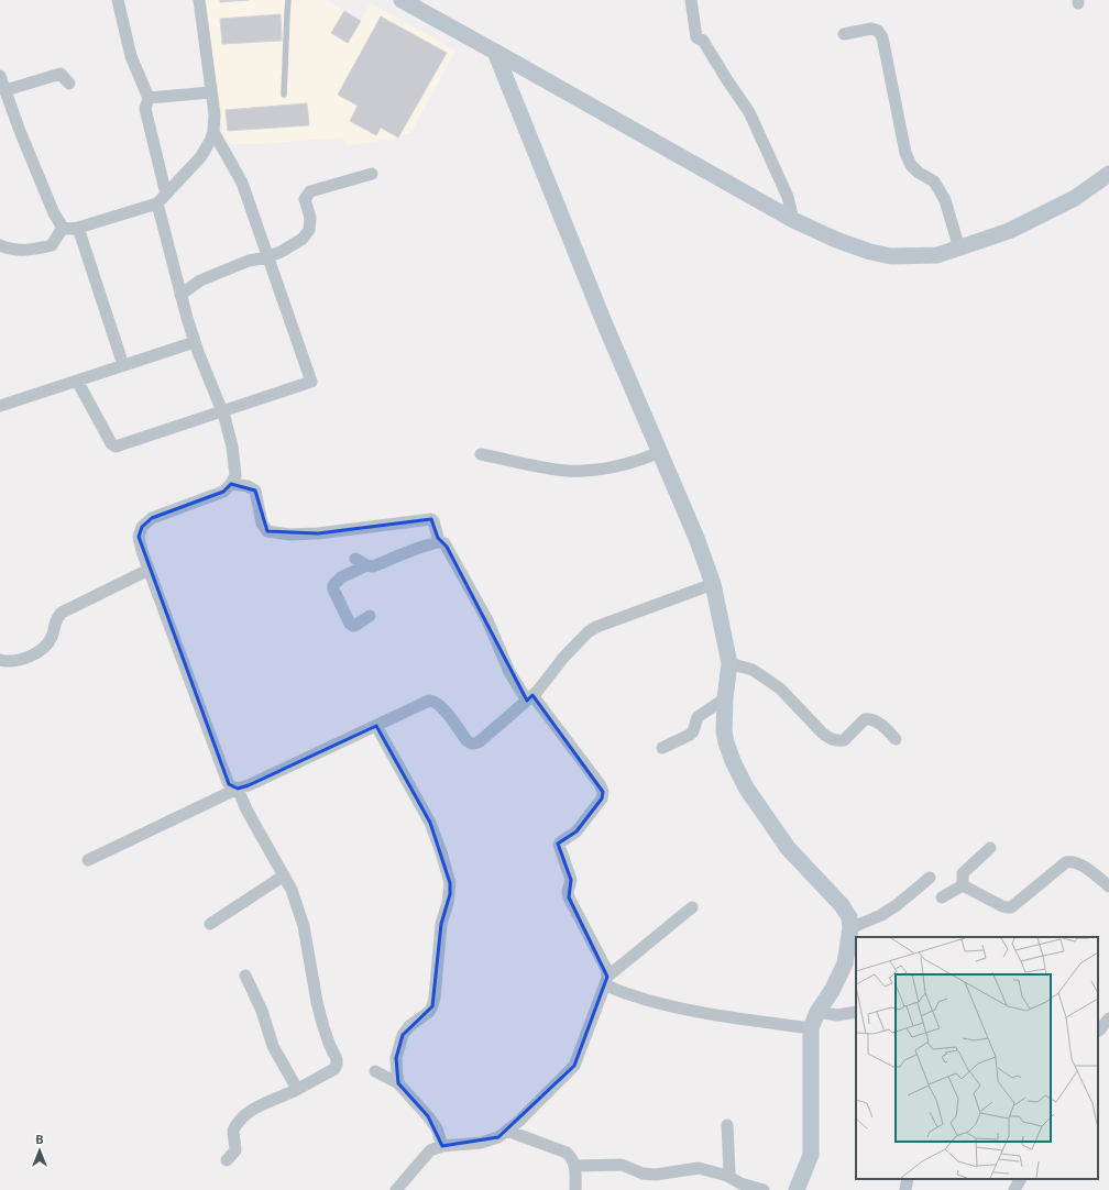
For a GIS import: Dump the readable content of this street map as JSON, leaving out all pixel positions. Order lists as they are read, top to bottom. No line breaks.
{"north":"top"}
